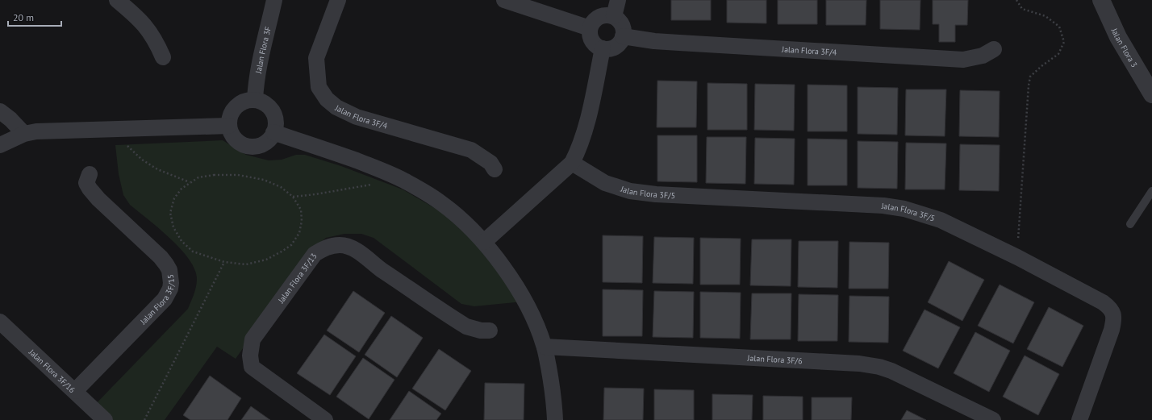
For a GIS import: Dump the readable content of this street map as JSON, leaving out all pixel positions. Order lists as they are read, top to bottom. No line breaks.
{"streets":{"street":["Jalan Flora 3","Jalan Flora 3F","Jalan Flora 3F/4","Jalan Flora 3F/5","Jalan Flora 3F/13","Jalan Flora 3F/15","Jalan Flora 3F/6","Jalan Flora 3F/16"]},"crossings":[["Jalan Flora 3F/15","Jalan Flora 3F/16"]],"scale_bar":"20 m"}
